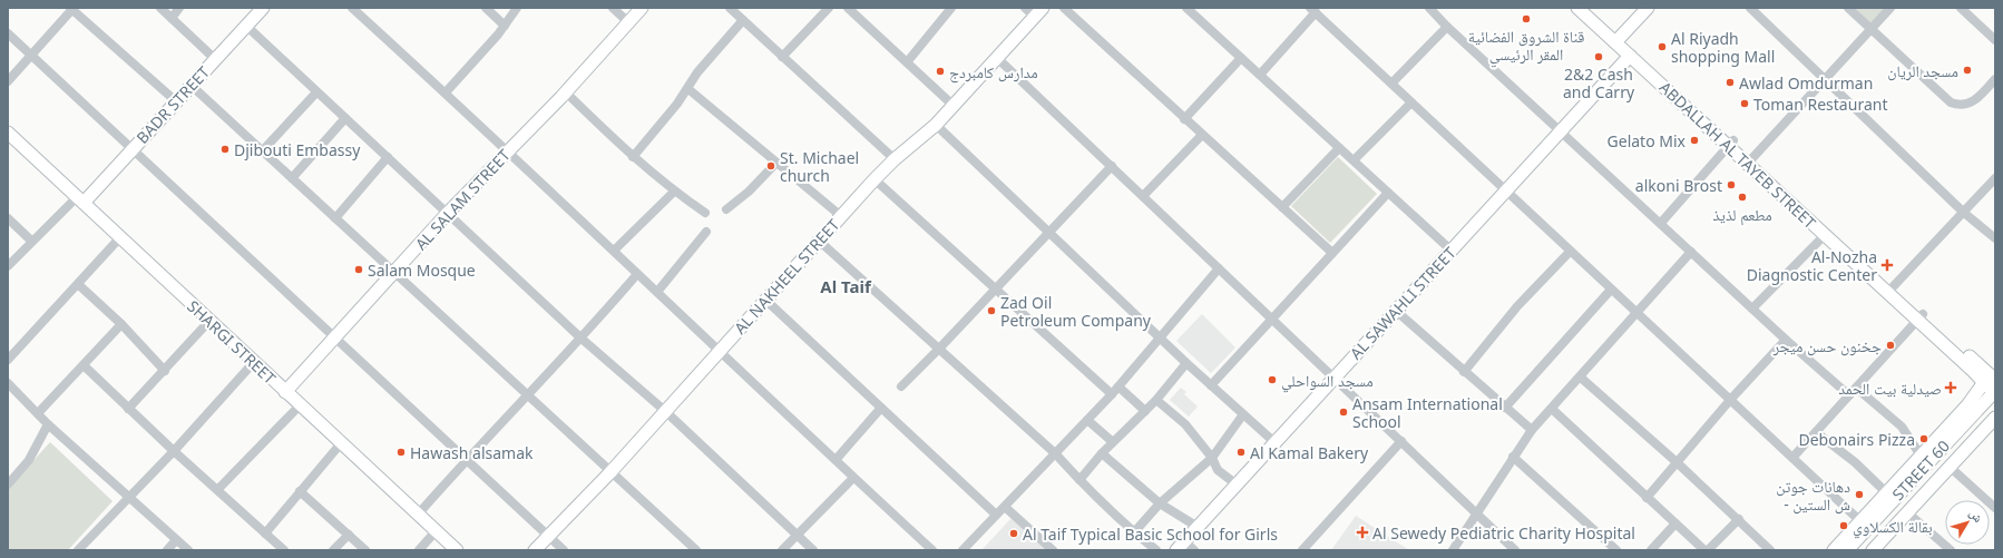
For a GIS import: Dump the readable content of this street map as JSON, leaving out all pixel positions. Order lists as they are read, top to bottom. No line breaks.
{"streets":{"street":["BADR STREET","ABDALLAH AL TAYEB STREET","AL SALAM STREET","AL NAKHEEL STREET","AL SAWAHLI STREET","SHARGI STREET","STREET 60"]},"crossings":[["BADR STREET","SHARGI STREET"],["ABDALLAH AL TAYEB STREET","AL SAWAHLI STREET"],["ABDALLAH AL TAYEB STREET","STREET 60"],["AL SALAM STREET","SHARGI STREET"]],"districts":["Al Taif"],"places":{"other":["قناة الشروق الفضائية المقر الرئيسي","Al Riyadh shopping Mall","2&2 Cash and Carry","مسجد الريان","مدارس كامبردج","Awlad Omdurman","Toman Restaurant","Gelato Mix","Djibouti Embassy","St. Michael church","alkoni Brost","مطعم لذيذ","Salam Mosque","Zad Oil Petroleum Company","جخنون حسن ميجر","مسجد السواحلي","Ansam International School","Debonairs Pizza","Hawash alsamak","Al Kamal Bakery","دهانات جوتن - ش الستين","بقالة الكسلاوي","Al Taif Typical Basic School for Girls"],"health":["Al-Nozha Diagnostic Center","صيدلية بيت الحمد","Al Sewedy Pediatric Charity Hospital"]},"north":"top right"}
